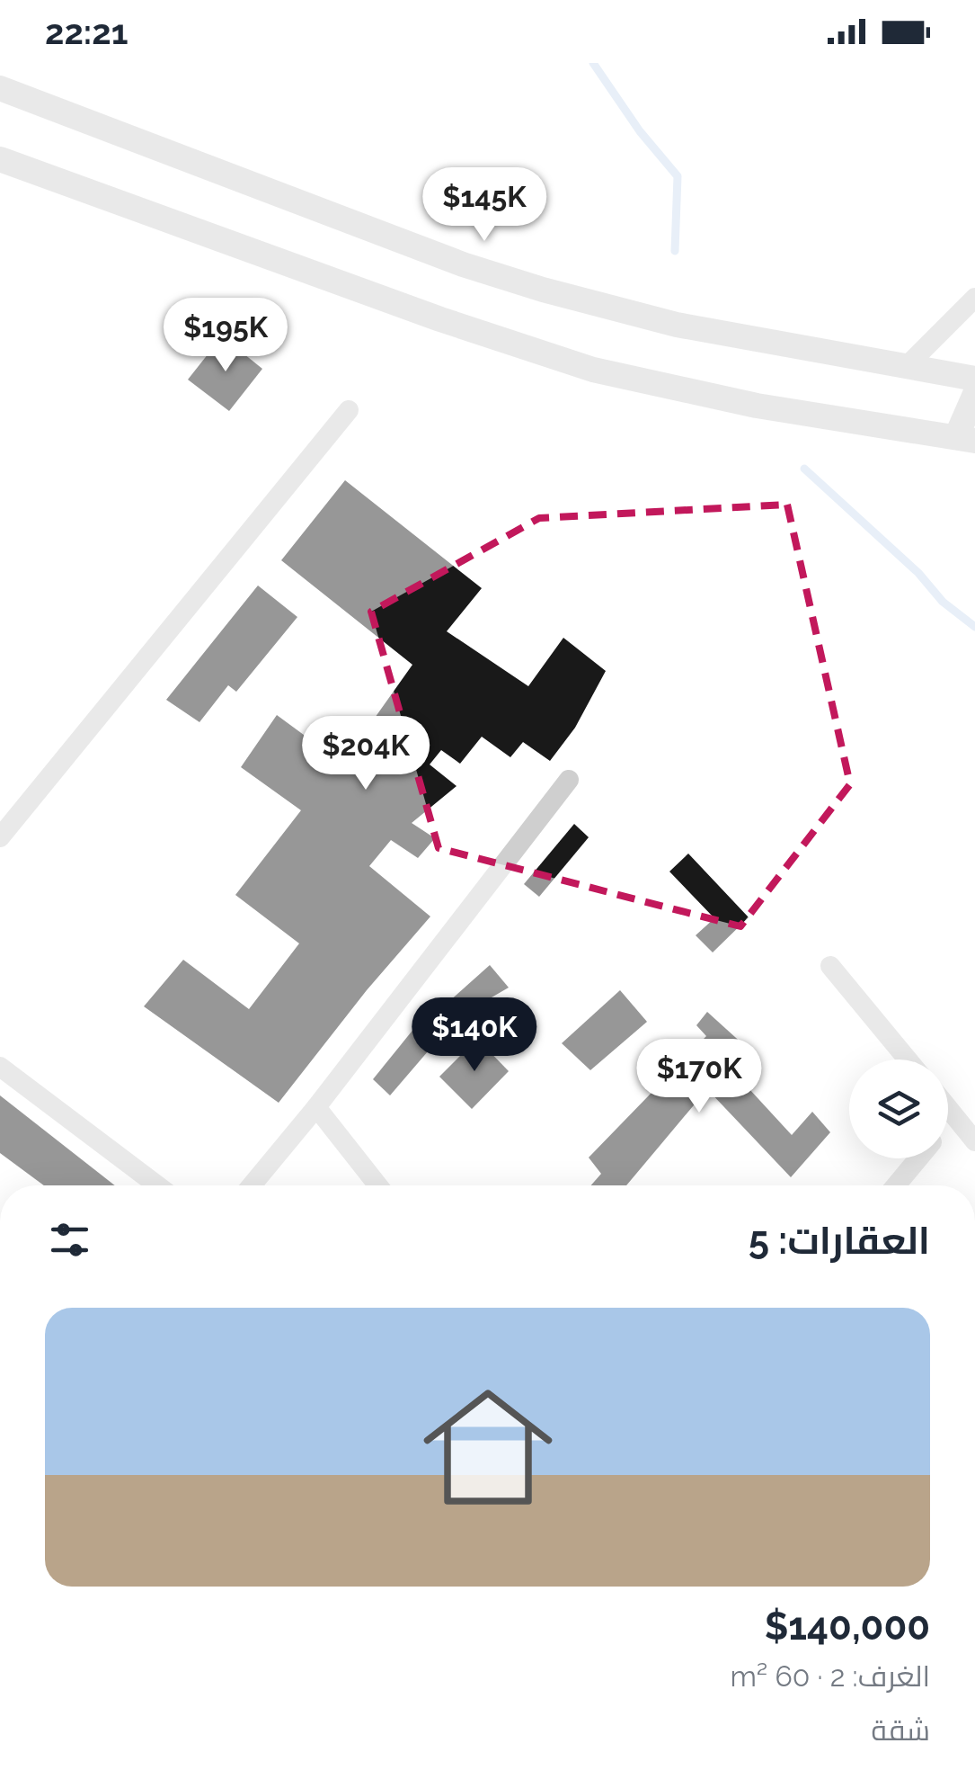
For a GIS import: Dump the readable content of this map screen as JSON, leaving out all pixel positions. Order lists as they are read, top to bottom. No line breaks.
{"page":{"status":"22:21","price":["$145K","$195K","$204K","$140K","$170K"],"heading":"العقارات: 5","list":[{"name":"$140,000","note":"الغرف: 2 · 60 m² · شقة"}]}}
